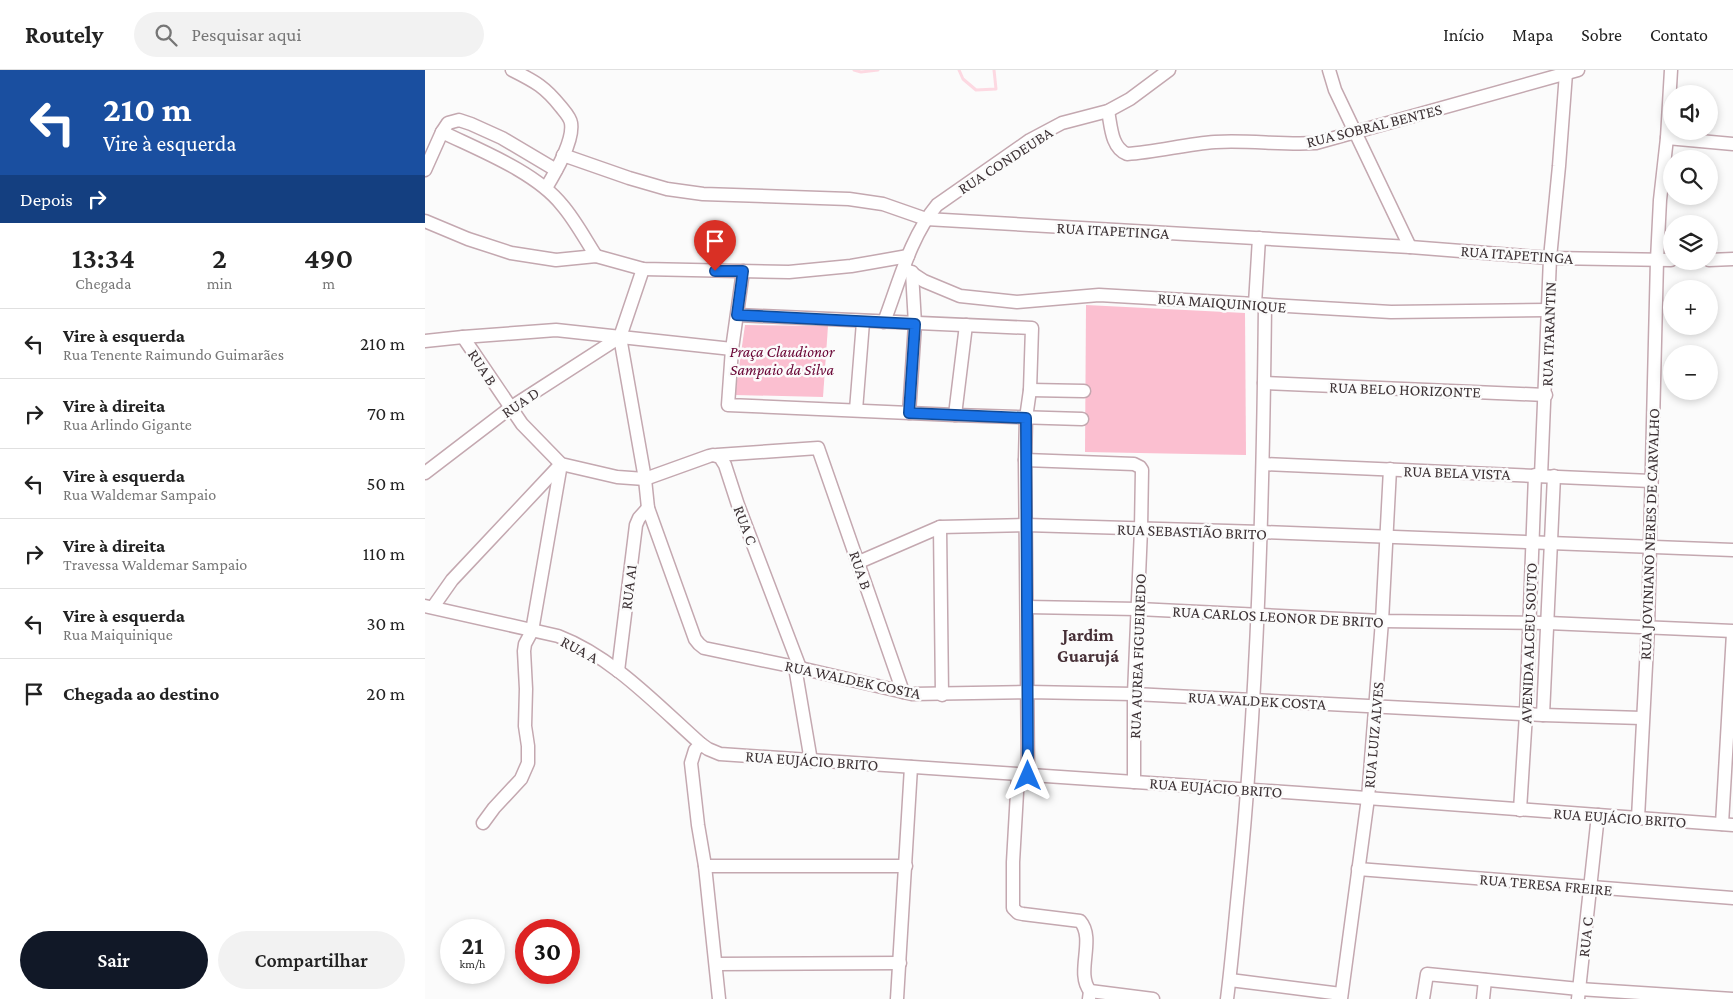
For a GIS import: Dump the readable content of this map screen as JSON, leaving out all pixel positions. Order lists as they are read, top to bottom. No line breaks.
{"streets":{"street":["RUA SOBRAL BENTES","RUA CONDEUBA","RUA ITAPETINGA","RUA MAIQUINIQUE","RUA ITARANTIN","RUA B","RUA BELO HORIZONTE","RUA D","RUA BELA VISTA","RUA C","RUA SEBASTIÃO BRITO","RUA JOVINIANO NERES DE CARVALHO","RUA A1","RUA CARLOS LEONOR DE BRITO","AVENIDA ALCEU SOUTO","RUA A","RUA AUREA FIGUEIREDO","RUA WALDEK COSTA","RUA LUIZ ALVES","RUA EUJÁCIO BRITO","RUA TERESA FREIRE"]},"crossings":[["RUA SOBRAL BENTES","RUA CONDEUBA"],["RUA SOBRAL BENTES","RUA ITARANTIN"],["RUA CONDEUBA","RUA ITAPETINGA"],["RUA CONDEUBA","RUA MAIQUINIQUE"],["RUA ITAPETINGA","RUA ITARANTIN"],["RUA ITAPETINGA","RUA JOVINIANO NERES DE CARVALHO"],["RUA MAIQUINIQUE","RUA ITARANTIN"],["RUA ITARANTIN","RUA BELO HORIZONTE"],["RUA ITARANTIN","RUA BELA VISTA"],["RUA ITARANTIN","AVENIDA ALCEU SOUTO"],["RUA B","RUA D"],["RUA B","RUA C"],["RUA B","RUA SEBASTIÃO BRITO"],["RUA B","RUA A"],["RUA B","RUA WALDEK COSTA"],["RUA D","RUA WALDEK COSTA"],["RUA BELA VISTA","RUA JOVINIANO NERES DE CARVALHO"],["RUA BELA VISTA","AVENIDA ALCEU SOUTO"],["RUA BELA VISTA","RUA LUIZ ALVES"],["RUA C","RUA WALDEK COSTA"],["RUA C","RUA EUJÁCIO BRITO"],["RUA C","RUA TERESA FREIRE"],["RUA SEBASTIÃO BRITO","RUA JOVINIANO NERES DE CARVALHO"],["RUA SEBASTIÃO BRITO","AVENIDA ALCEU SOUTO"],["RUA SEBASTIÃO BRITO","RUA AUREA FIGUEIREDO"],["RUA SEBASTIÃO BRITO","RUA LUIZ ALVES"],["RUA JOVINIANO NERES DE CARVALHO","RUA CARLOS LEONOR DE BRITO"],["RUA JOVINIANO NERES DE CARVALHO","RUA WALDEK COSTA"],["RUA JOVINIANO NERES DE CARVALHO","RUA EUJÁCIO BRITO"],["RUA A1","RUA A"],["RUA A1","RUA WALDEK COSTA"],["RUA CARLOS LEONOR DE BRITO","AVENIDA ALCEU SOUTO"],["RUA CARLOS LEONOR DE BRITO","RUA AUREA FIGUEIREDO"],["RUA CARLOS LEONOR DE BRITO","RUA LUIZ ALVES"],["AVENIDA ALCEU SOUTO","RUA WALDEK COSTA"],["AVENIDA ALCEU SOUTO","RUA EUJÁCIO BRITO"],["RUA A","RUA EUJÁCIO BRITO"],["RUA AUREA FIGUEIREDO","RUA WALDEK COSTA"],["RUA AUREA FIGUEIREDO","RUA EUJÁCIO BRITO"],["RUA WALDEK COSTA","RUA LUIZ ALVES"],["RUA LUIZ ALVES","RUA EUJÁCIO BRITO"],["RUA LUIZ ALVES","RUA TERESA FREIRE"]],"districts":["Jardim Guarujá"],"parks":["Praça Claudionor Sampaio da Silva"],"page":{"header":"Routely","search":"Pesquisar aqui","nav":["Início","Mapa","Sobre","Contato"],"turn":["210 m","Vire à esquerda"],"map_buttons":["+","−"],"then":"Depois","eta":["13:34","Chegada","2","min","490","m"],"list":[{"name":"Vire à esquerda","note":"Rua Tenente Raimundo Guimarães","value":"210 m"},{"name":"Vire à direita","note":"Rua Arlindo Gigante","value":"70 m"},{"name":"Vire à esquerda","note":"Rua Waldemar Sampaio","value":"50 m"},{"name":"Vire à direita","note":"Travessa Waldemar Sampaio","value":"110 m"},{"name":"Vire à esquerda","note":"Rua Maiquinique","value":"30 m"},{"name":"Chegada ao destino","value":"20 m"}],"speed":"21 km/h","limit":"30","buttons":["Sair","Compartilhar"]}}
